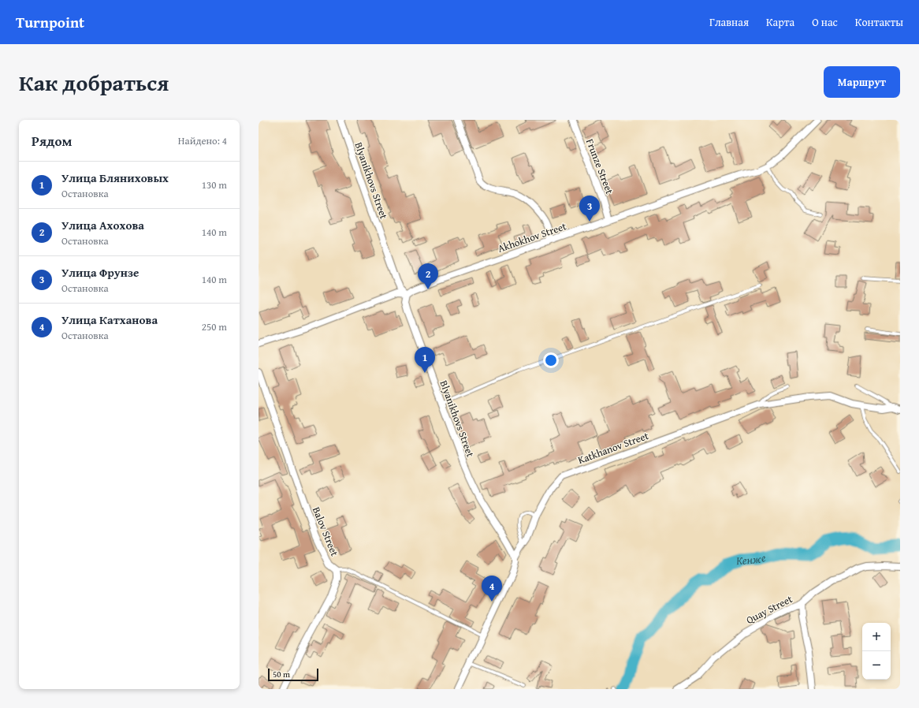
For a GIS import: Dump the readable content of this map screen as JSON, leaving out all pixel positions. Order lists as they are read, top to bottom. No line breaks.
{"streets":{"street":["Frunze Street","Blyanikhovs Street","Akhokhov Street","Katkhanov Street","Balov Street","Quay Street"]},"crossings":[["Frunze Street","Akhokhov Street"],["Blyanikhovs Street","Akhokhov Street"],["Blyanikhovs Street","Katkhanov Street"]],"water":["Кенже"],"scale_bar":"50 m","page":{"header":"Turnpoint","nav":["Главная","Карта","О нас","Контакты"],"title":"Как добраться","buttons":"Маршрут","heading":["Рядом","Найдено: 4"],"list":[{"mark":"1","name":"Улица Бляниховых","note":"Остановка","value":"130 m"},{"mark":"2","name":"Улица Ахохова","note":"Остановка","value":"140 m"},{"mark":"3","name":"Улица Фрунзе","note":"Остановка","value":"140 m"},{"mark":"4","name":"Улица Катханова","note":"Остановка","value":"250 m"}],"pins":["3","2","1","4"],"map_buttons":["+","−"],"scale":"50 m"}}
